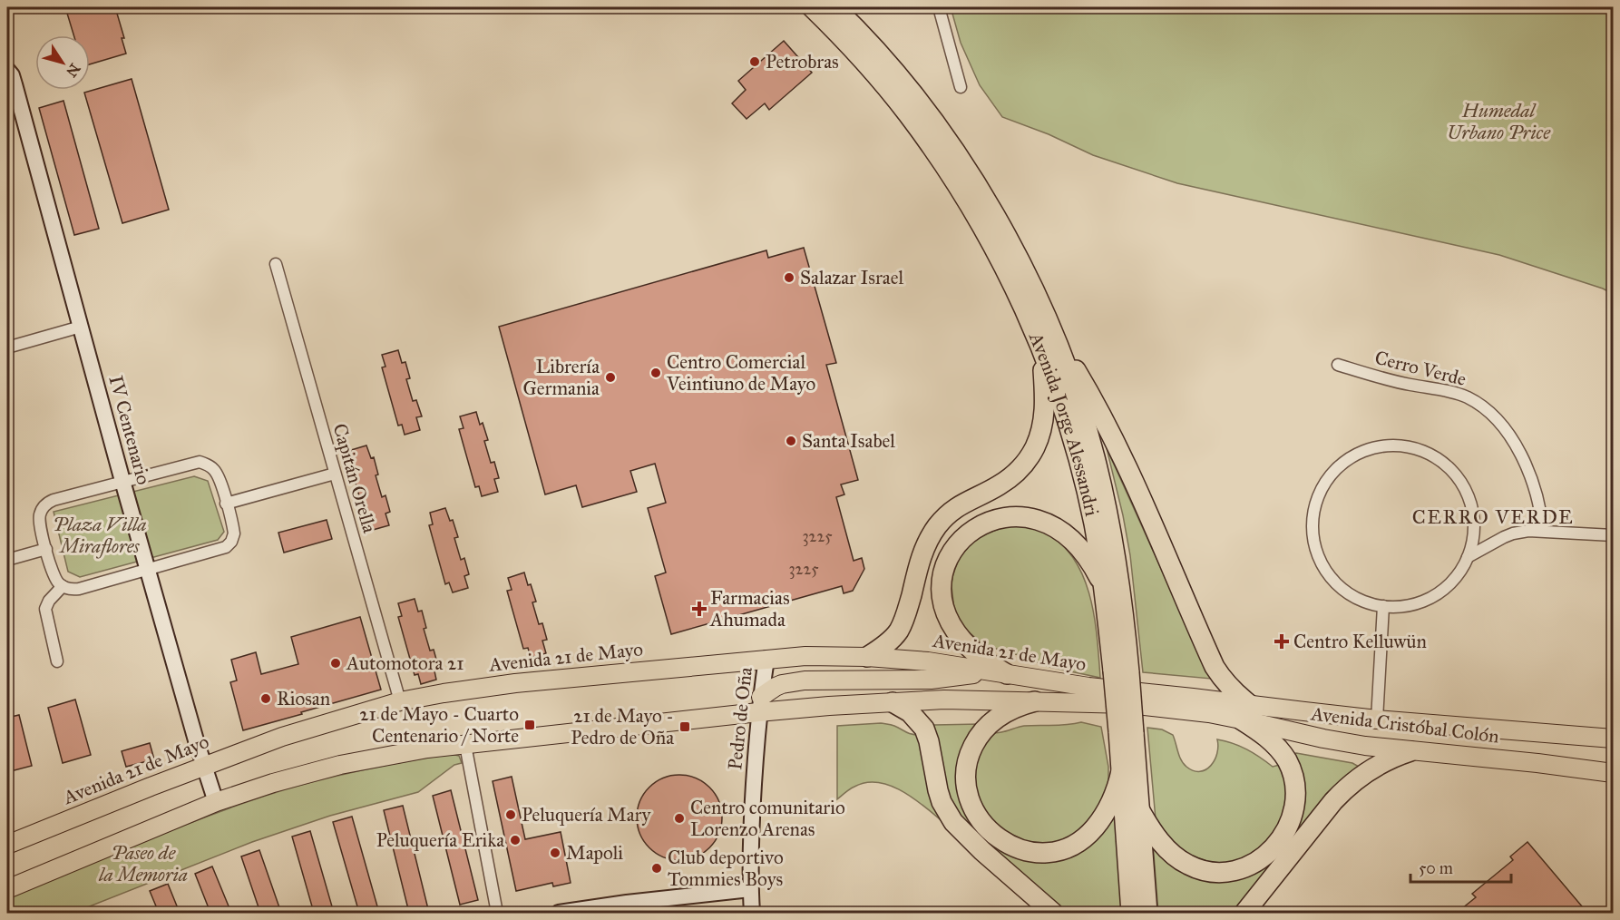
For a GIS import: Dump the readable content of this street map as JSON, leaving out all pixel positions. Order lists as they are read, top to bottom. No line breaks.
{"streets":{"highway":["Avenida Jorge Alessandri"],"main road":["Avenida 21 de Mayo","Avenida Cristóbal Colón"],"street":["Cerro Verde","IV Centenario","Capitán Orella","Pedro de Oña"]},"crossings":[["IV Centenario","Avenida 21 de Mayo"],["Capitán Orella","Avenida 21 de Mayo"],["Avenida 21 de Mayo","Pedro de Oña"],["Avenida 21 de Mayo","Avenida Cristóbal Colón"]],"districts":["CERRO VERDE"],"parks":["Humedal Urbano Price","Plaza Villa Miraflores","Paseo de la Memoria"],"places":{"other":["Petrobras","Salazar Israel","Centro Comercial Veintiuno de Mayo","Librería Germania","Santa Isabel","Automotora 21","Riosan","Peluquería Mary","Centro comunitario Lorenzo Arenas","Peluquería Erika","Mapoli","Club deportivo Tommies Boys"],"health":["Farmacias Ahumada","Centro Kelluwün"],"transit":["21 de Mayo - Cuarto Centenario / Norte","21 de Mayo - Pedro de Oña"]},"house_numbers":["3225","3225"],"scale_bar":"50 m","north":"bottom right"}
